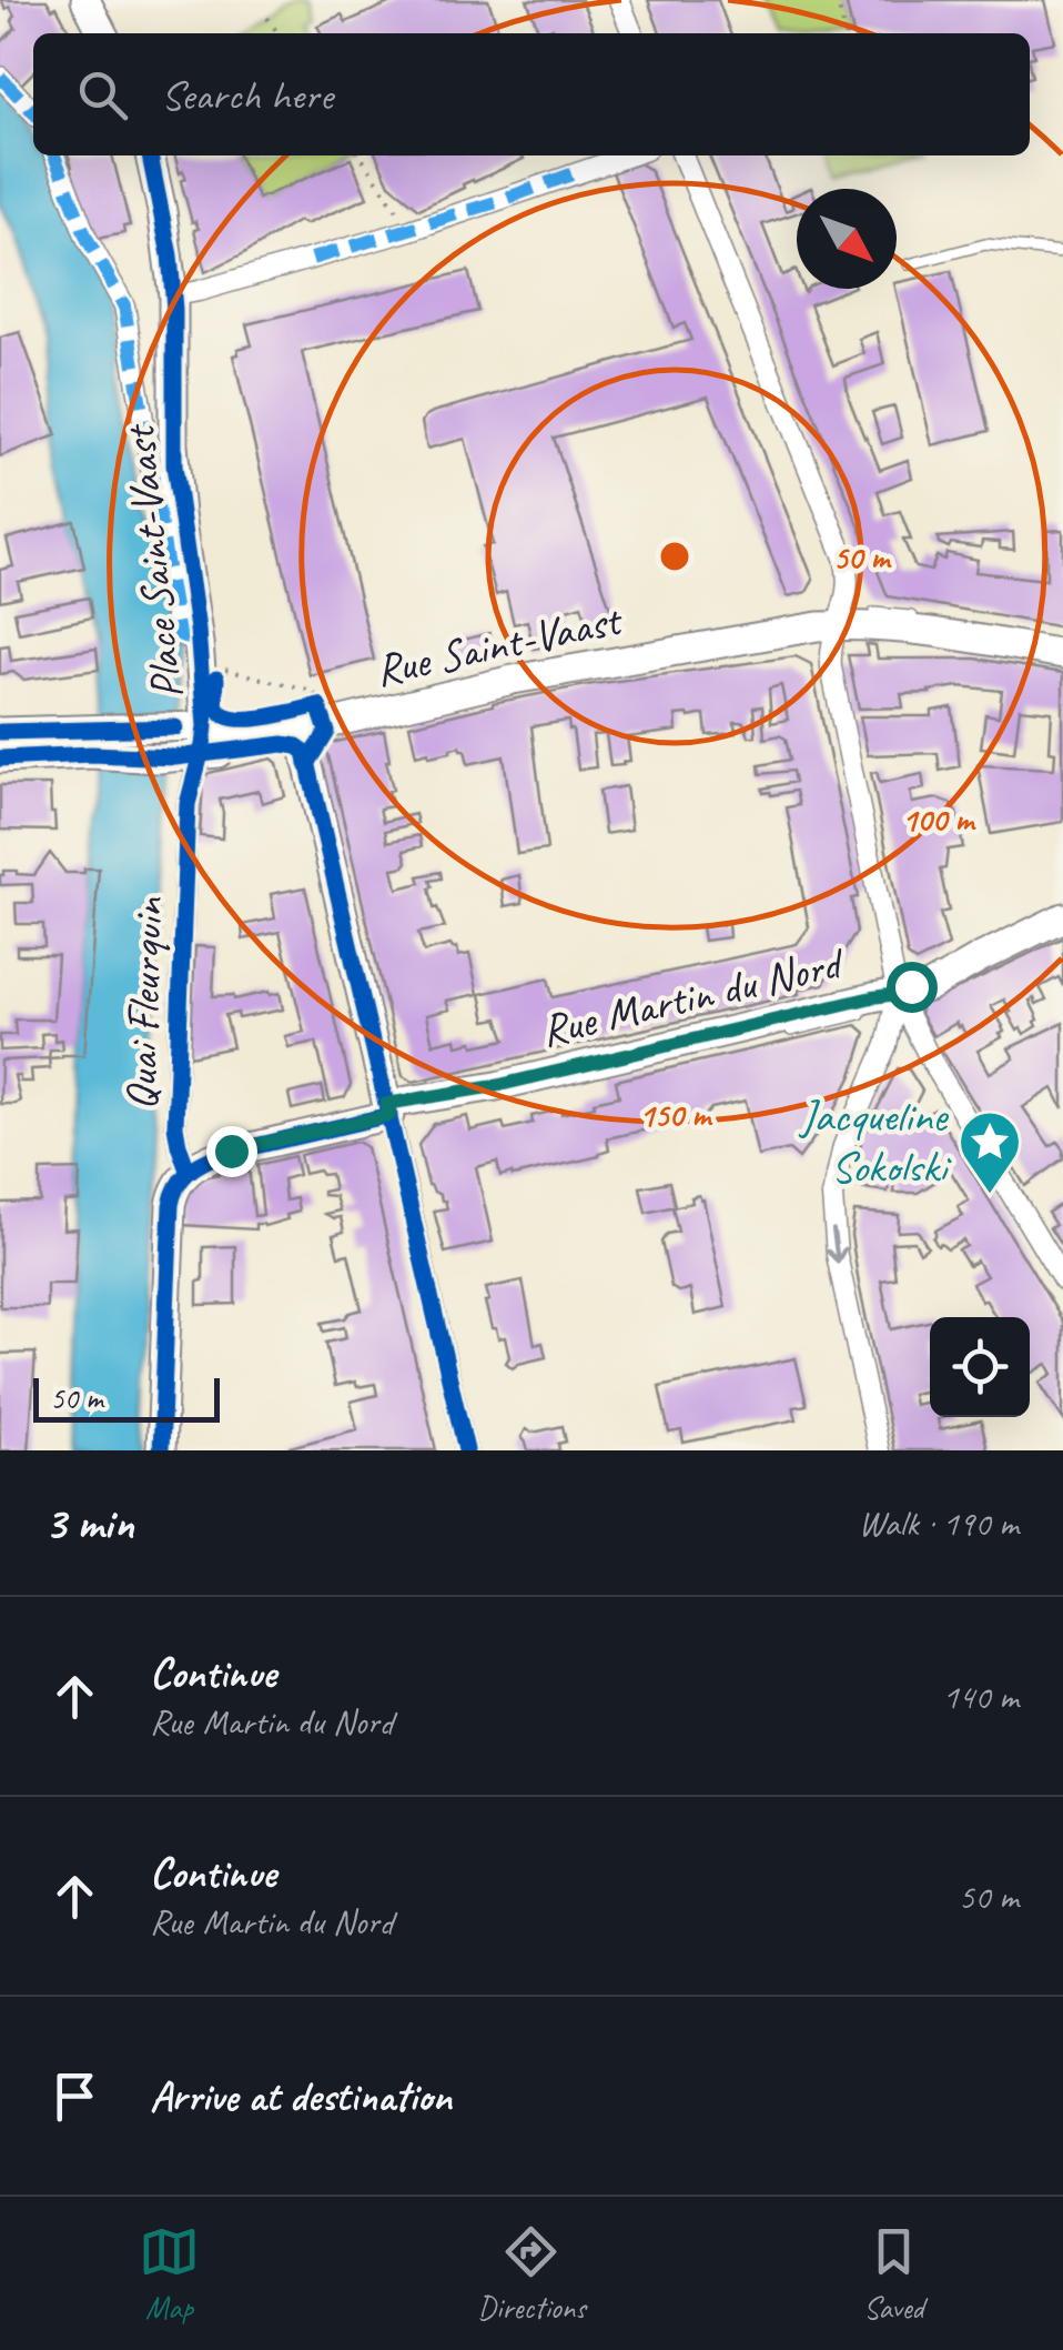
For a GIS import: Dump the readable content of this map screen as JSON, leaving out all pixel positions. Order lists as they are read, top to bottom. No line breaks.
{"streets":{"street":["Place Saint-Vaast","Rue Saint-Vaast","Rue Martin du Nord","Quai Fleurquin"]},"crossings":[["Place Saint-Vaast","Rue Saint-Vaast"],["Place Saint-Vaast","Quai Fleurquin"],["Rue Saint-Vaast","Quai Fleurquin"],["Rue Martin du Nord","Quai Fleurquin"]],"places":{"place":["Jacqueline Sokolski"]},"scale_bar":"50 m","north":"bottom right","page":{"search":"Search here","scale":"50 m","heading":["3 min","Walk · 190 m"],"list":[["Continue","Rue Martin du Nord","140 m"],["Continue","Rue Martin du Nord","50 m"],"Arrive at destination"],"nav":["Map","Directions","Saved"]},"rings":["50 m","100 m","150 m"]}
